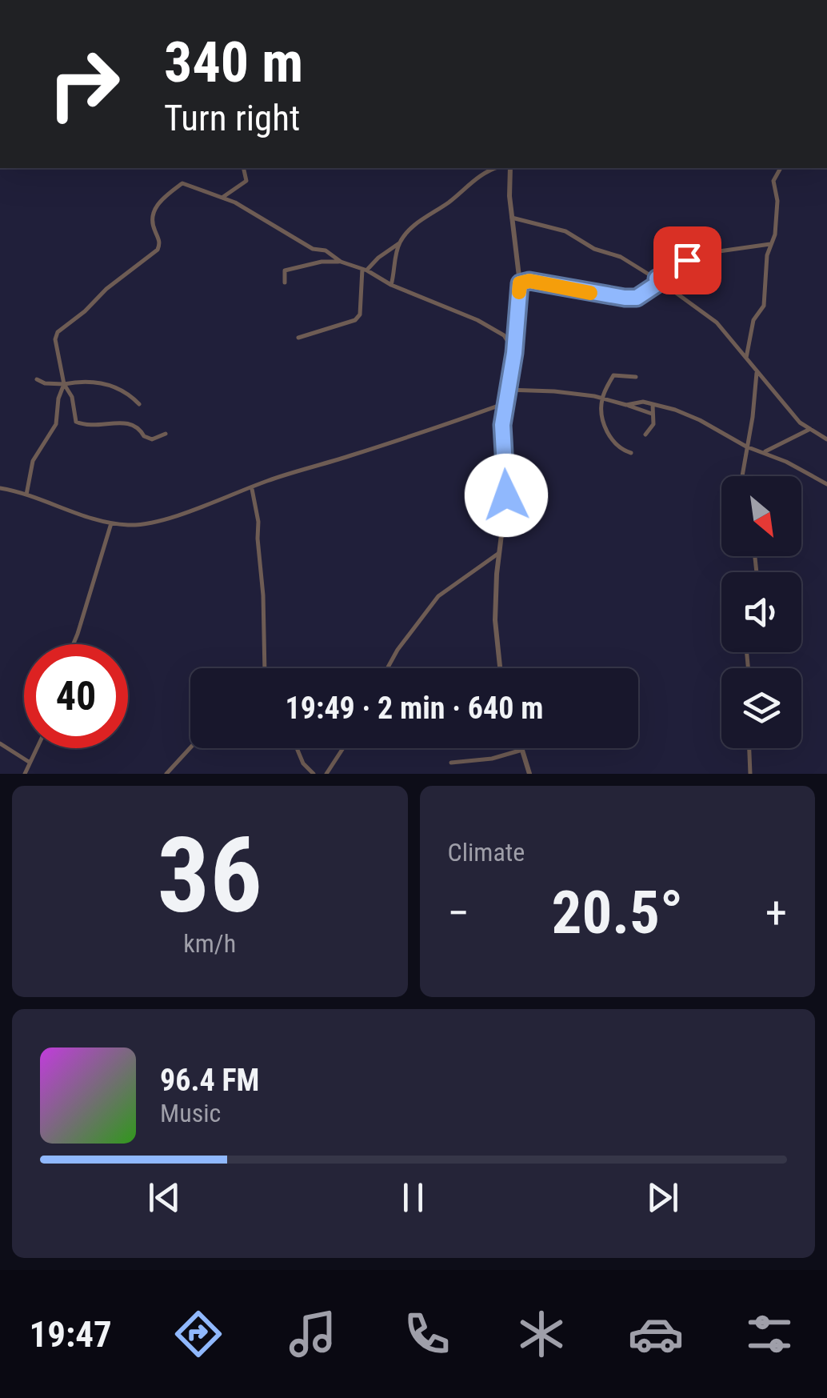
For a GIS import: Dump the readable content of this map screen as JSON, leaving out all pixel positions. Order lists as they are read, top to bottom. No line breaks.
{"north":"bottom right","page":{"turn":["340 m","Turn right"],"limit":"40","trip":"19:49 · 2 min · 640 m","tile":[["36","km/h"],"Climate"],"heat":["−","20.5°","+"],"song":["96.4 FM","Music"],"tabs":"19:47"}}
